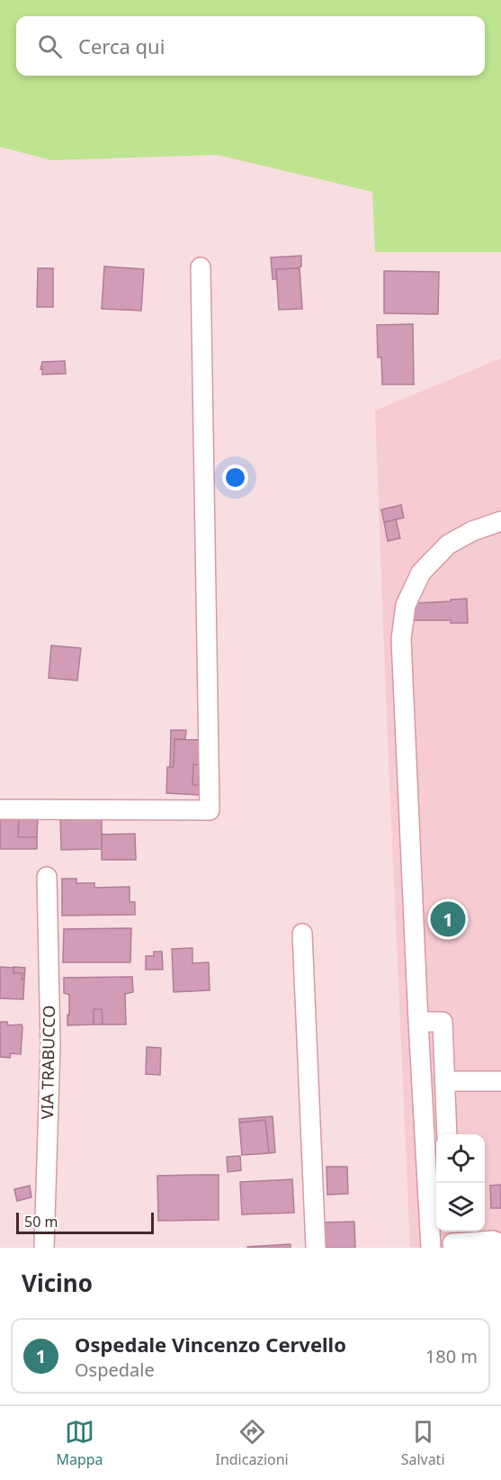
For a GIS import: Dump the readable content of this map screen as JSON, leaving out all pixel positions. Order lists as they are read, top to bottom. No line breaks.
{"streets":{"street":["VIA TRABUCCO"]},"scale_bar":"50 m","page":{"search":"Cerca qui","pins":"1","scale":"50 m","heading":"Vicino","list":[{"mark":"1","name":"Ospedale Vincenzo Cervello","note":"Ospedale","value":"180 m"}],"nav":["Mappa","Indicazioni","Salvati"]}}
